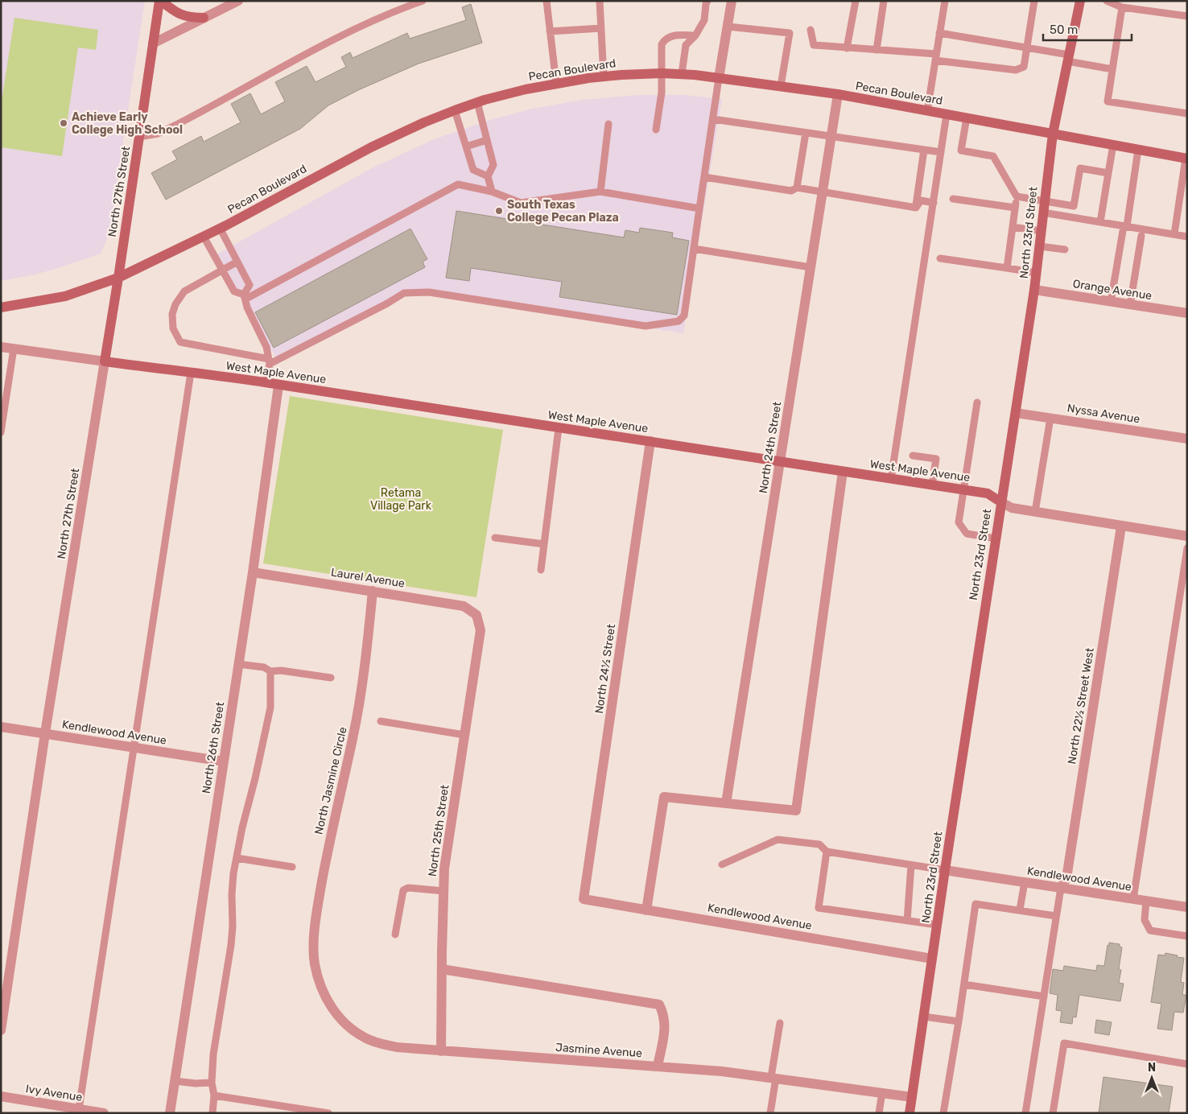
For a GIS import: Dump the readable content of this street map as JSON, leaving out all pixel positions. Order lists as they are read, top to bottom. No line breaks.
{"streets":{"main road":["Pecan Boulevard","North 27th Street","North 23rd Street","West Maple Avenue"],"street":["Orange Avenue","Nyssa Avenue","North 24th Street","Laurel Avenue","North 24½ Street","North 22½ Street West","Kendlewood Avenue","North 26th Street","North Jasmine Circle","North 25th Street","Jasmine Avenue","Ivy Avenue"]},"crossings":[["Pecan Boulevard","North 27th Street"],["Pecan Boulevard","North 23rd Street"],["Pecan Boulevard","North 24th Street"],["North 27th Street","West Maple Avenue"],["North 27th Street","Kendlewood Avenue"],["North 23rd Street","Orange Avenue"],["North 23rd Street","West Maple Avenue"],["North 23rd Street","Nyssa Avenue"],["North 23rd Street","Kendlewood Avenue"],["North 23rd Street","Jasmine Avenue"],["West Maple Avenue","North 24th Street"],["West Maple Avenue","North 24½ Street"],["West Maple Avenue","North 22½ Street West"],["West Maple Avenue","North 26th Street"],["Laurel Avenue","North 26th Street"],["Laurel Avenue","North Jasmine Circle"],["Laurel Avenue","North 25th Street"],["North 24½ Street","Kendlewood Avenue"],["North 22½ Street West","Kendlewood Avenue"],["Kendlewood Avenue","North 26th Street"],["North Jasmine Circle","Jasmine Avenue"],["North 25th Street","Jasmine Avenue"]],"parks":["Retama Village Park"],"places":["Achieve Early College High School","South Texas College Pecan Plaza"],"scale_bar":"50 m","north":"top"}
